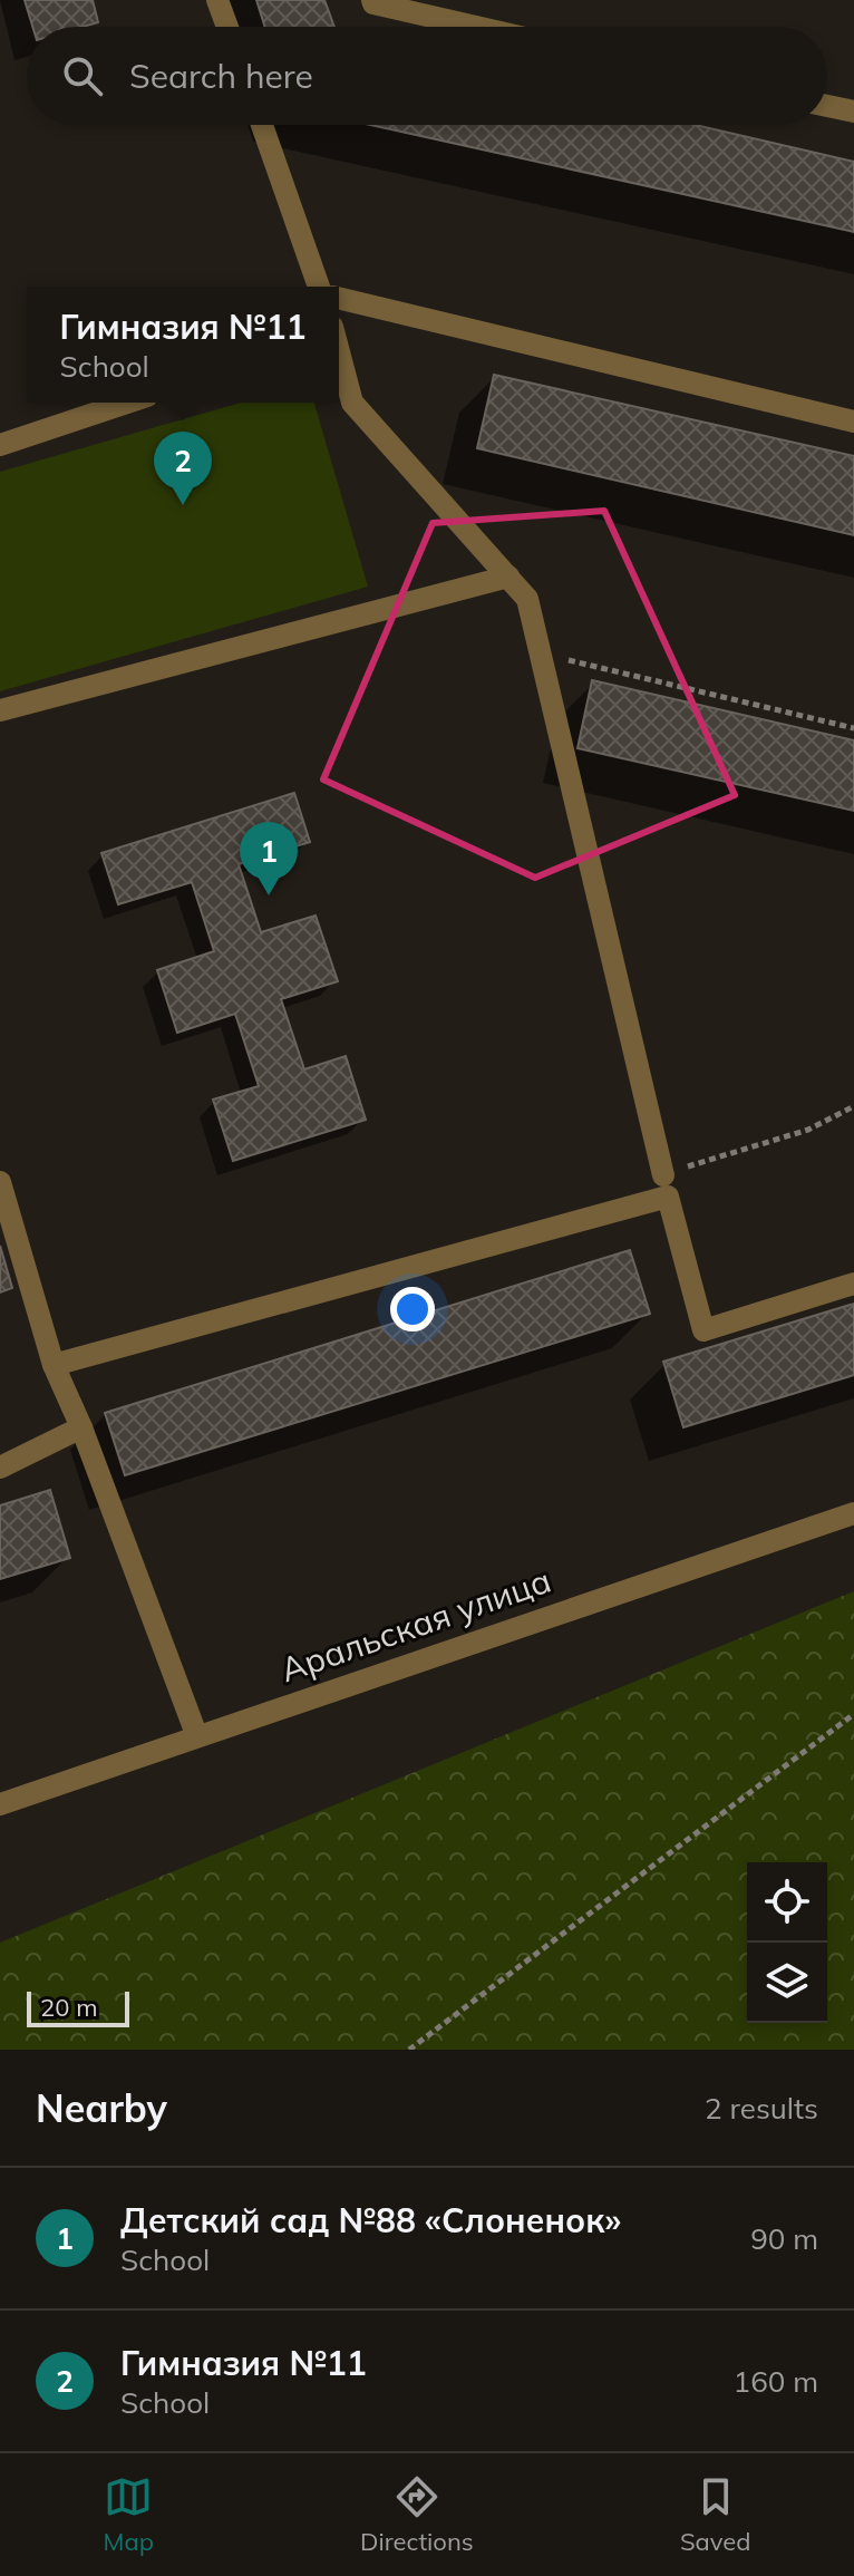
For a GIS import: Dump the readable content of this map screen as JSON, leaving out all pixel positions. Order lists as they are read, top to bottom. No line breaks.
{"streets":{"street":["Аральская улица"]},"scale_bar":"20 m","page":{"search":"Search here","popup":["Гимназия №11","School"],"pins":["2","1"],"scale":"20 m","heading":["Nearby","2 results"],"list":[{"mark":"1","name":"Детский сад №88 «Слоненок»","note":"School","value":"90 m"},{"mark":"2","name":"Гимназия №11","note":"School","value":"160 m"}],"nav":["Map","Directions","Saved"]}}
